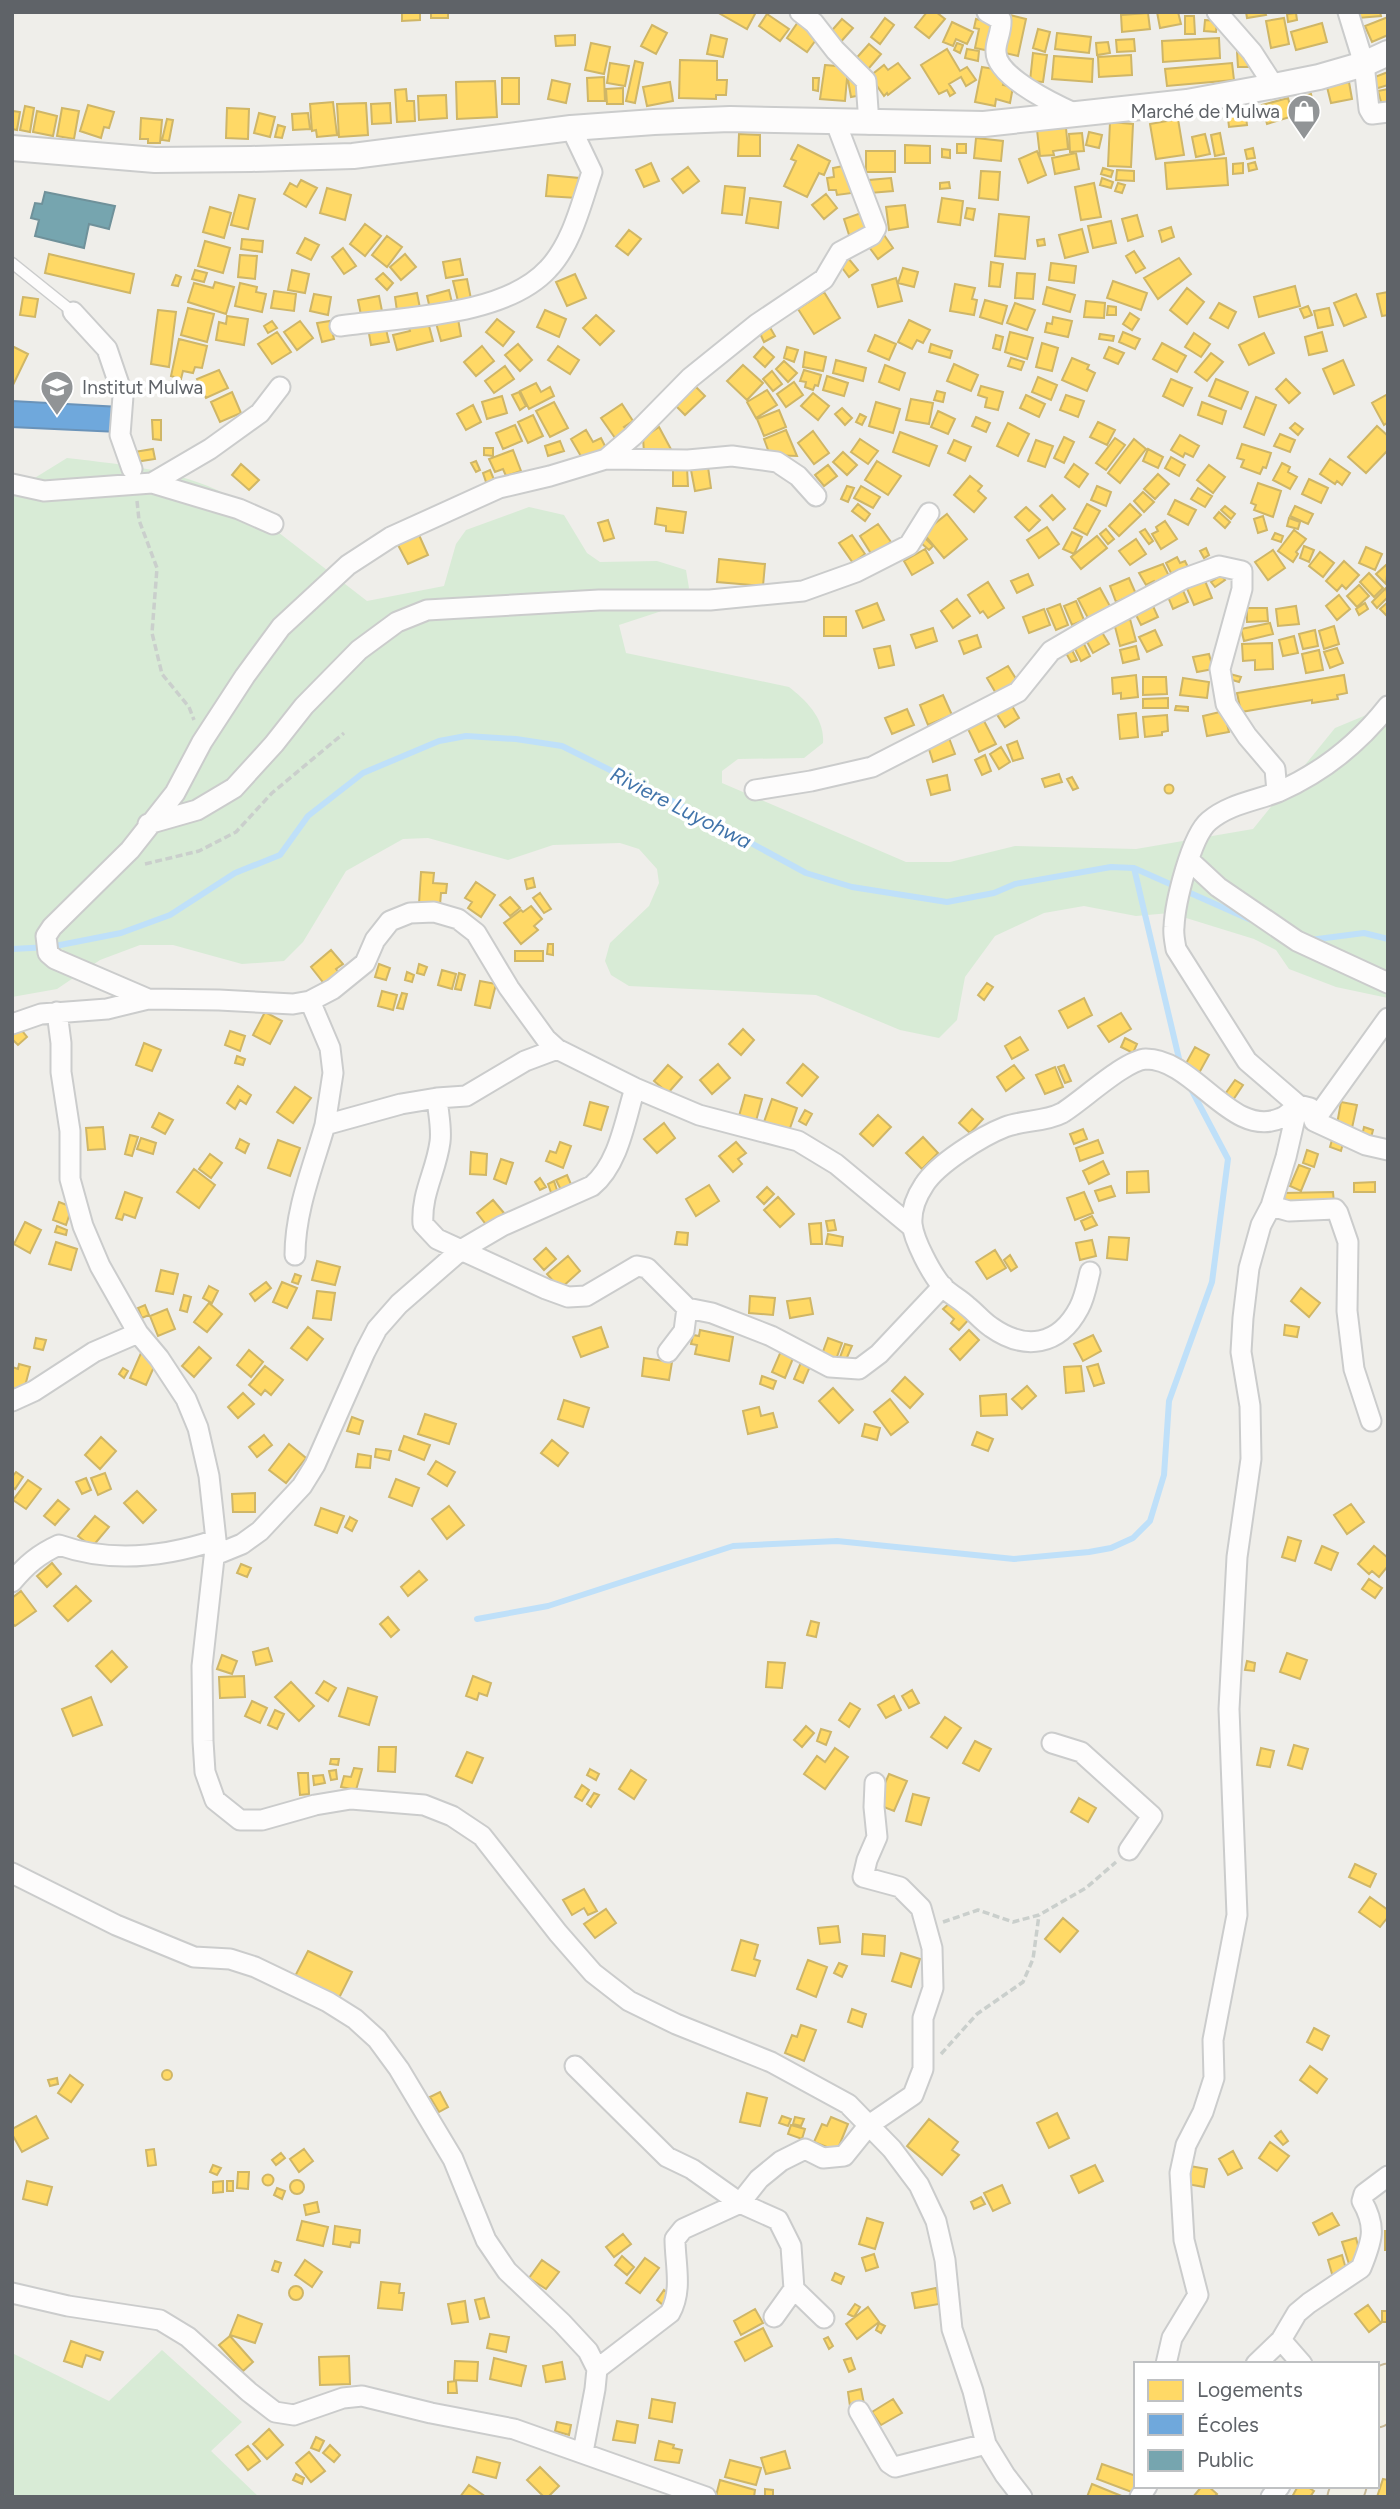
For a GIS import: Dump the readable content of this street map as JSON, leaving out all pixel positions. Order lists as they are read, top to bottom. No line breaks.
{"water":["Riviere Luyohwa"],"places":{"shop":["Marché de Mulwa"],"school or university":["Institut Mulwa"]},"legend":["Logements","Écoles","Public"]}
